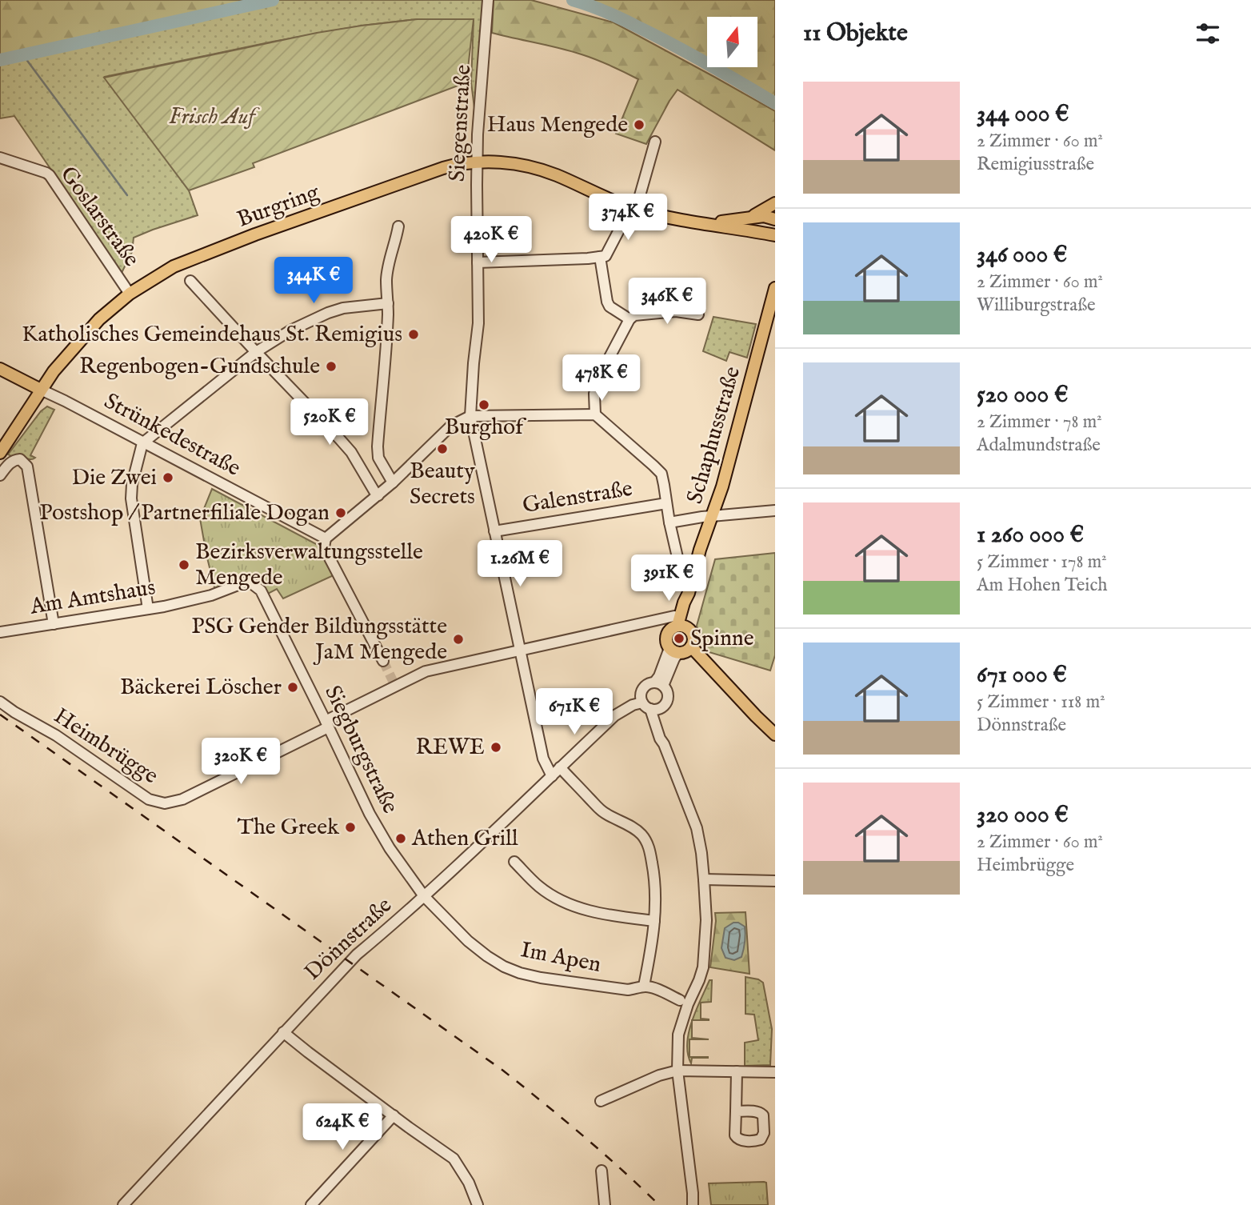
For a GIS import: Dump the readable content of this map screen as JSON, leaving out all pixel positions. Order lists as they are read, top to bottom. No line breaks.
{"streets":{"main road":["Burgring","Strünkedestraße","Schaphusstraße"],"street":["Siegenstraße","Goslarstraße","Galenstraße","Am Amtshaus","Heimbrügge","Siegburgstraße","Dönnstraße","Im Apen"]},"crossings":[["Siegenstraße","Burgring"],["Siegenstraße","Galenstraße"],["Siegenstraße","Heimbrügge"],["Siegenstraße","Dönnstraße"],["Burgring","Goslarstraße"],["Burgring","Strünkedestraße"],["Schaphusstraße","Heimbrügge"],["Am Amtshaus","Siegburgstraße"],["Heimbrügge","Siegburgstraße"],["Siegburgstraße","Dönnstraße"],["Siegburgstraße","Im Apen"],["Dönnstraße","Im Apen"]],"parks":["Frisch Auf"],"places":["Haus Mengede","Katholisches Gemeindehaus St. Remigius","Regenbogen-Gundschule","Burghof","Beauty Secrets","Die Zwei","Postshop / Partnerfiliale Dogan","Bezirksverwaltungsstelle Mengede","Spinne","PSG Gender Bildungsstätte JaM Mengede","Bäckerei Löscher","REWE","The Greek","Athen Grill"],"north":"top","page":{"heading":"11 Objekte","list":[{"name":"344 000 €","note":"2 Zimmer · 60 m² · Remigiusstraße"},{"name":"346 000 €","note":"2 Zimmer · 60 m² · Williburgstraße"},{"name":"520 000 €","note":"2 Zimmer · 78 m² · Adalmundstraße"},{"name":"1 260 000 €","note":"5 Zimmer · 178 m² · Am Hohen Teich"},{"name":"671 000 €","note":"5 Zimmer · 118 m² · Dönnstraße"},{"name":"320 000 €","note":"2 Zimmer · 60 m² · Heimbrügge"}],"price":["374K €","420K €","344K €","346K €","478K €","520K €","1.26M €","391K €","671K €","320K €","624K €"]}}
